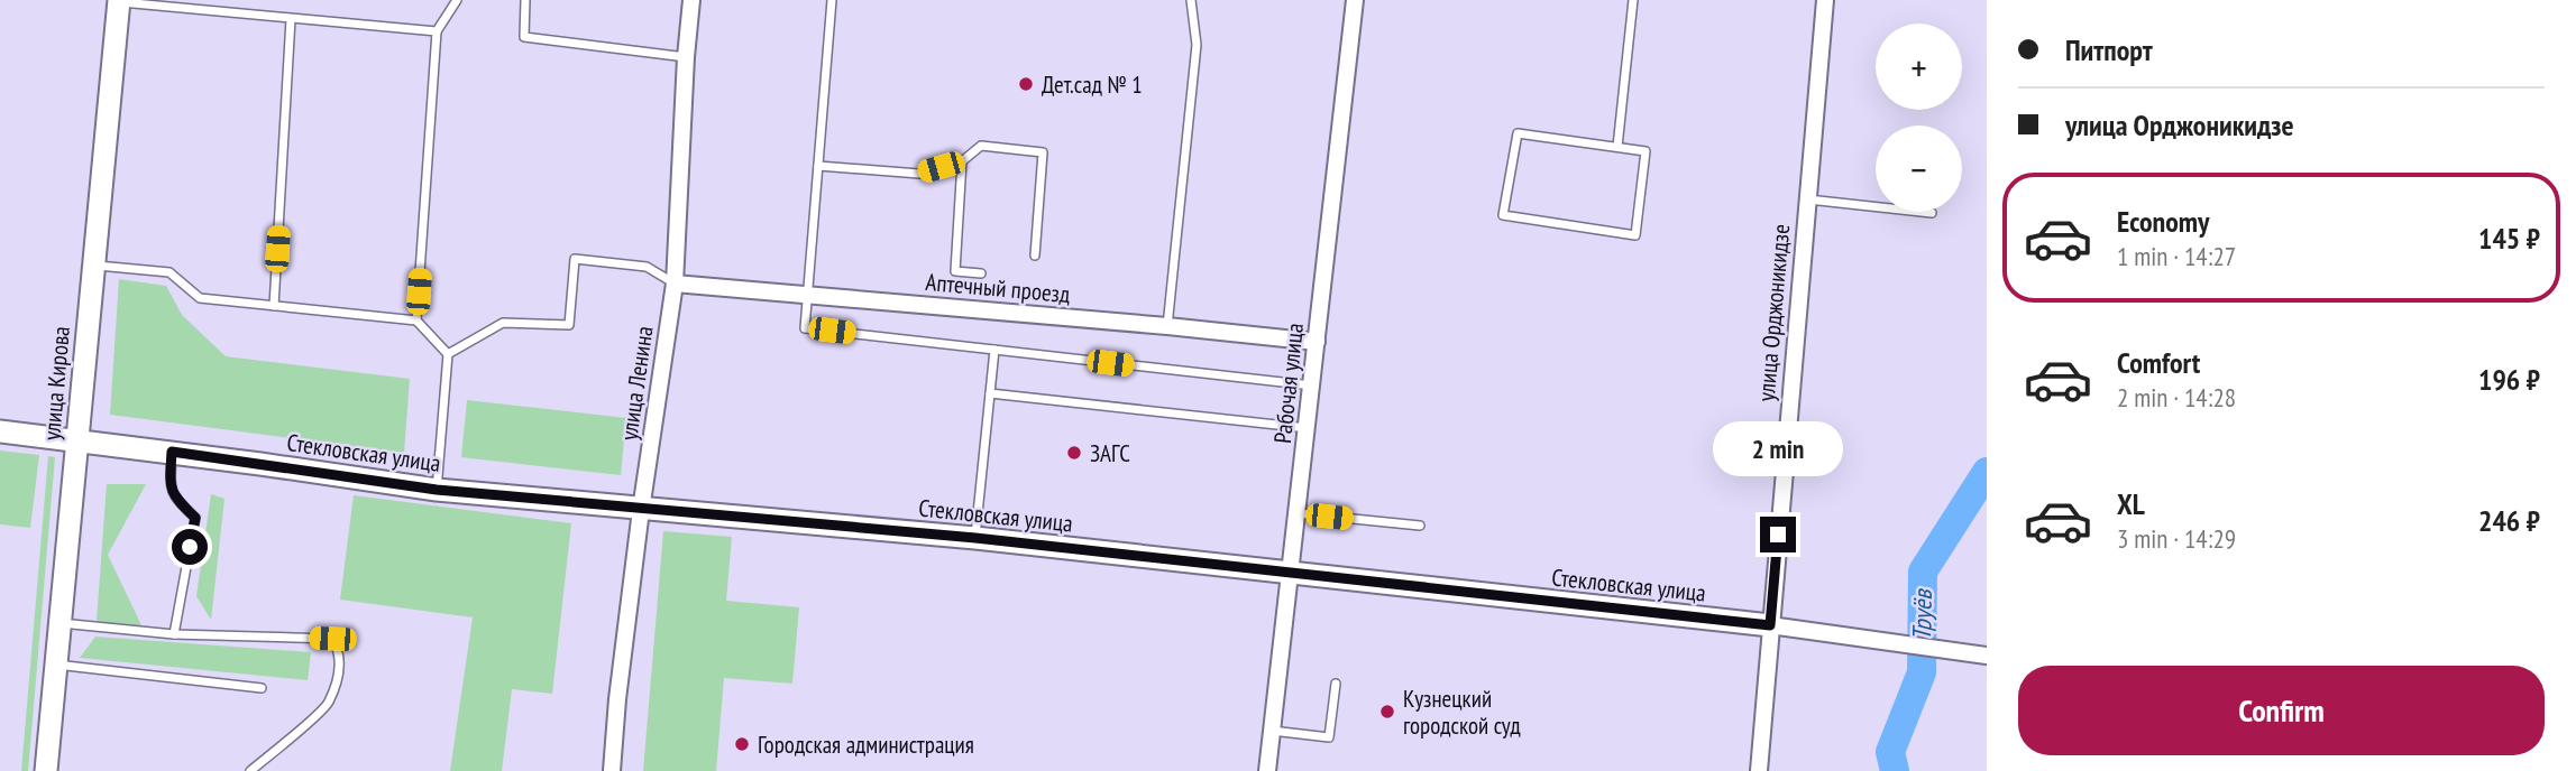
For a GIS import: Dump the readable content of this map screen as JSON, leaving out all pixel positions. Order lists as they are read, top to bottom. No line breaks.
{"streets":{"street":["Аптечный проезд","улица Орджоникидзе","улица Кирова","улица Ленина","Рабочая улица","Стекловская улица"]},"crossings":[["Аптечный проезд","улица Ленина"],["Аптечный проезд","Рабочая улица"],["улица Орджоникидзе","Стекловская улица"],["улица Кирова","Стекловская улица"],["улица Ленина","Стекловская улица"],["Рабочая улица","Стекловская улица"]],"water":["Труёв"],"places":["Дет.сад № 1","ЗАГС","Кузнецкий городской суд","Городская администрация"],"page":{"banner":["Питпорт","улица Орджоникидзе"],"map_buttons":["+","−"],"list":[{"name":"Economy","note":"1 min · 14:27","value":"145 ₽"},{"name":"Comfort","note":"2 min · 14:28","value":"196 ₽"},{"name":"XL","note":"3 min · 14:29","value":"246 ₽"}],"bubble":"2 min","buttons":"Confirm"}}
